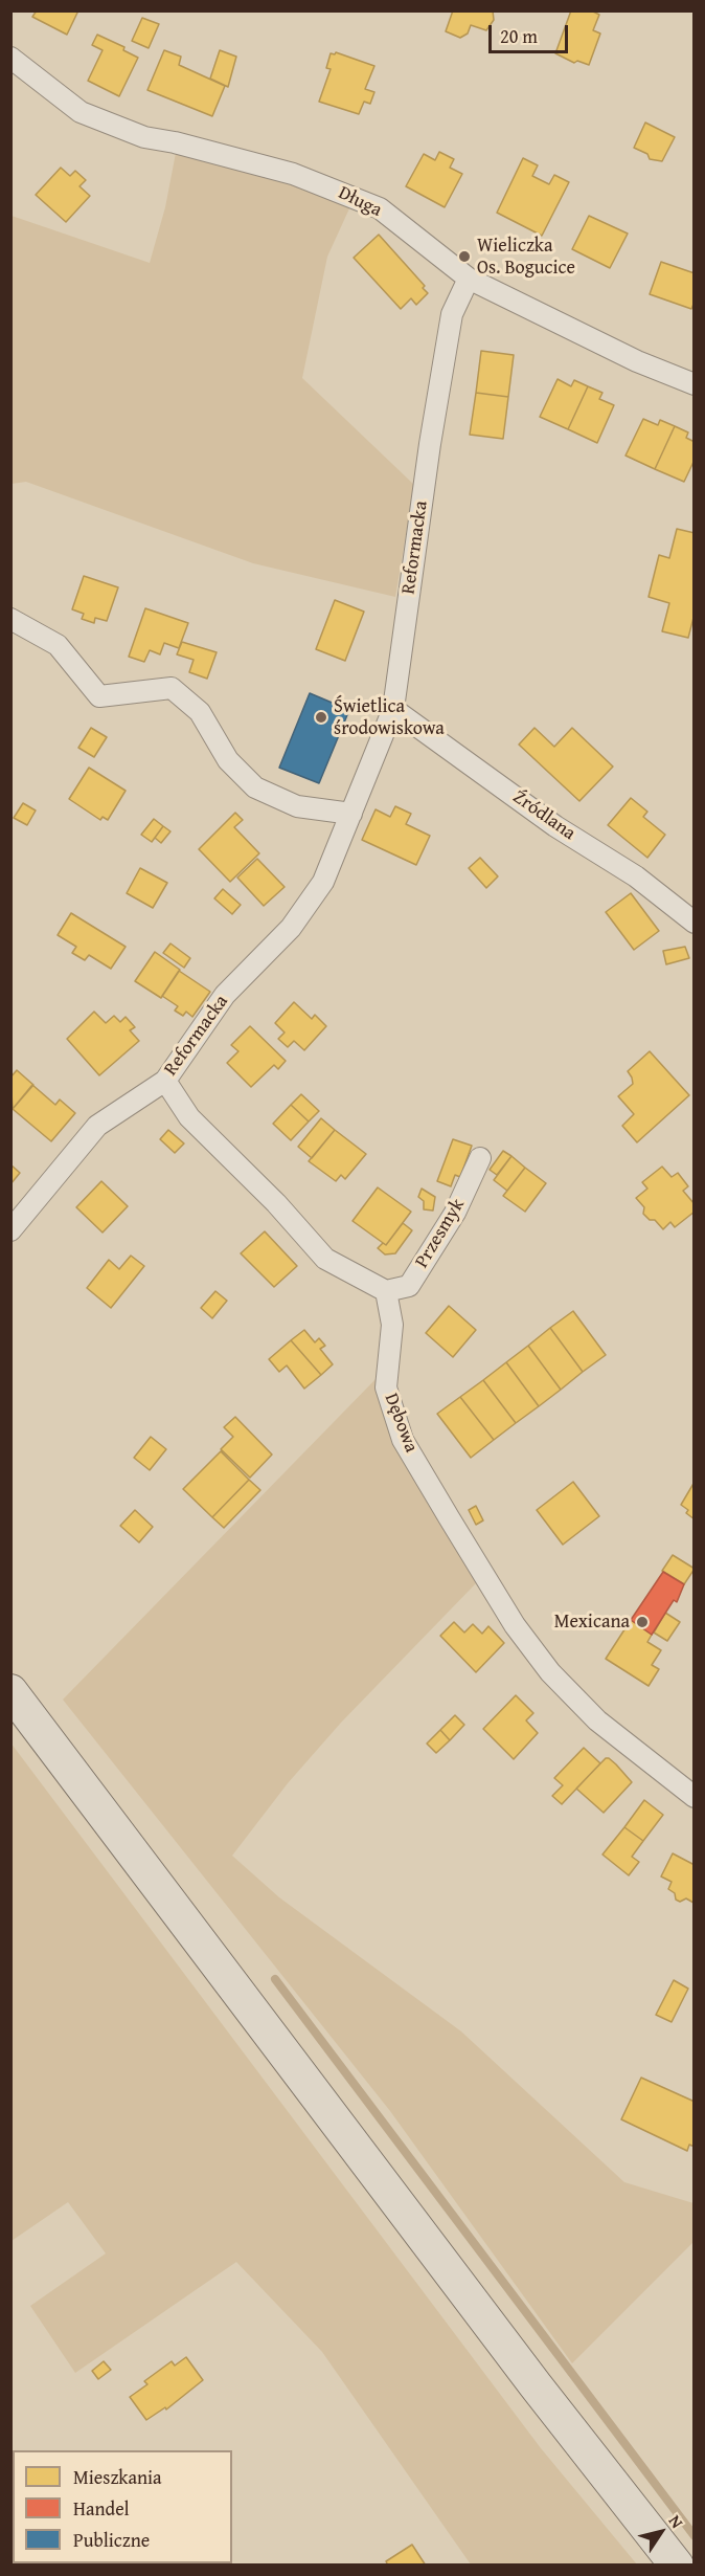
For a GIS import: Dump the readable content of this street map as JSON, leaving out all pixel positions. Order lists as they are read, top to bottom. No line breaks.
{"streets":{"street":["Długa","Reformacka","Źródlana","Przesmyk","Dębowa"]},"crossings":[["Długa","Reformacka"],["Reformacka","Źródlana"],["Przesmyk","Dębowa"]],"places":["Wieliczka Os. Bogucice","Świetlica środowiskowa","Mexicana"],"legend":["Mieszkania","Handel","Publiczne"],"scale_bar":"20 m","north":"top right"}
